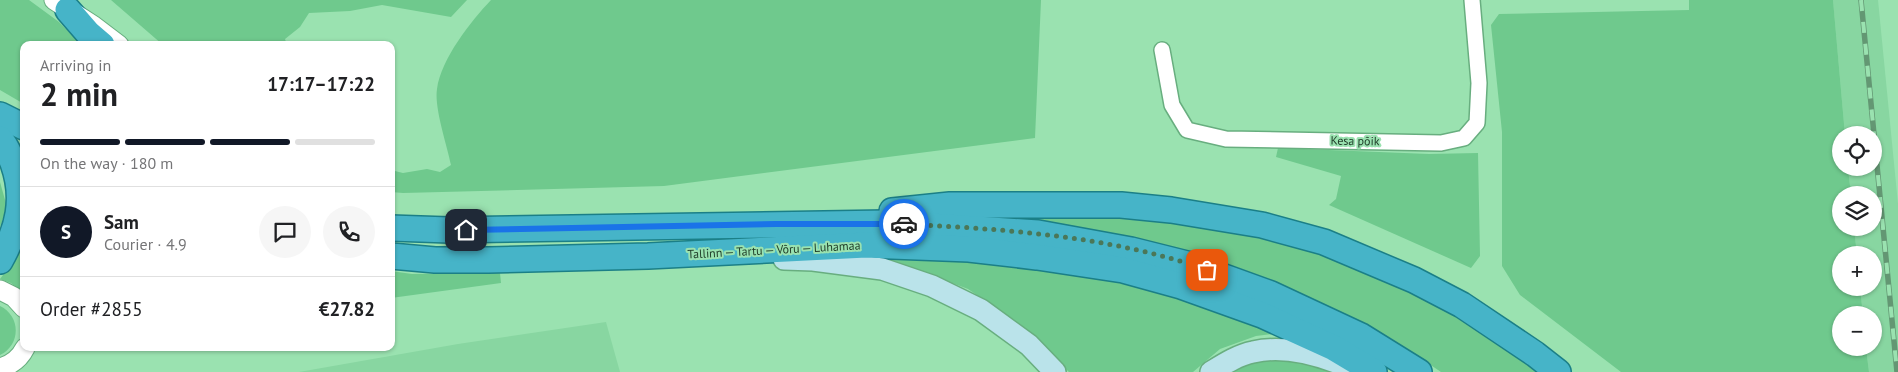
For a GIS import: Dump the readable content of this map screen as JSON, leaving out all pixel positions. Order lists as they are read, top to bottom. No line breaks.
{"streets":{"highway":["Tallinn — Tartu — Võru — Luhamaa"],"street":["Kesa põik"]},"page":{"heading":["2 min","Arriving in","17:17–17:22"],"panel":["Sam","Courier · 4.9","Order #2855","€27.82"],"map_buttons":["+","−"],"bar":"On the way · 180 m","round":"S"}}
